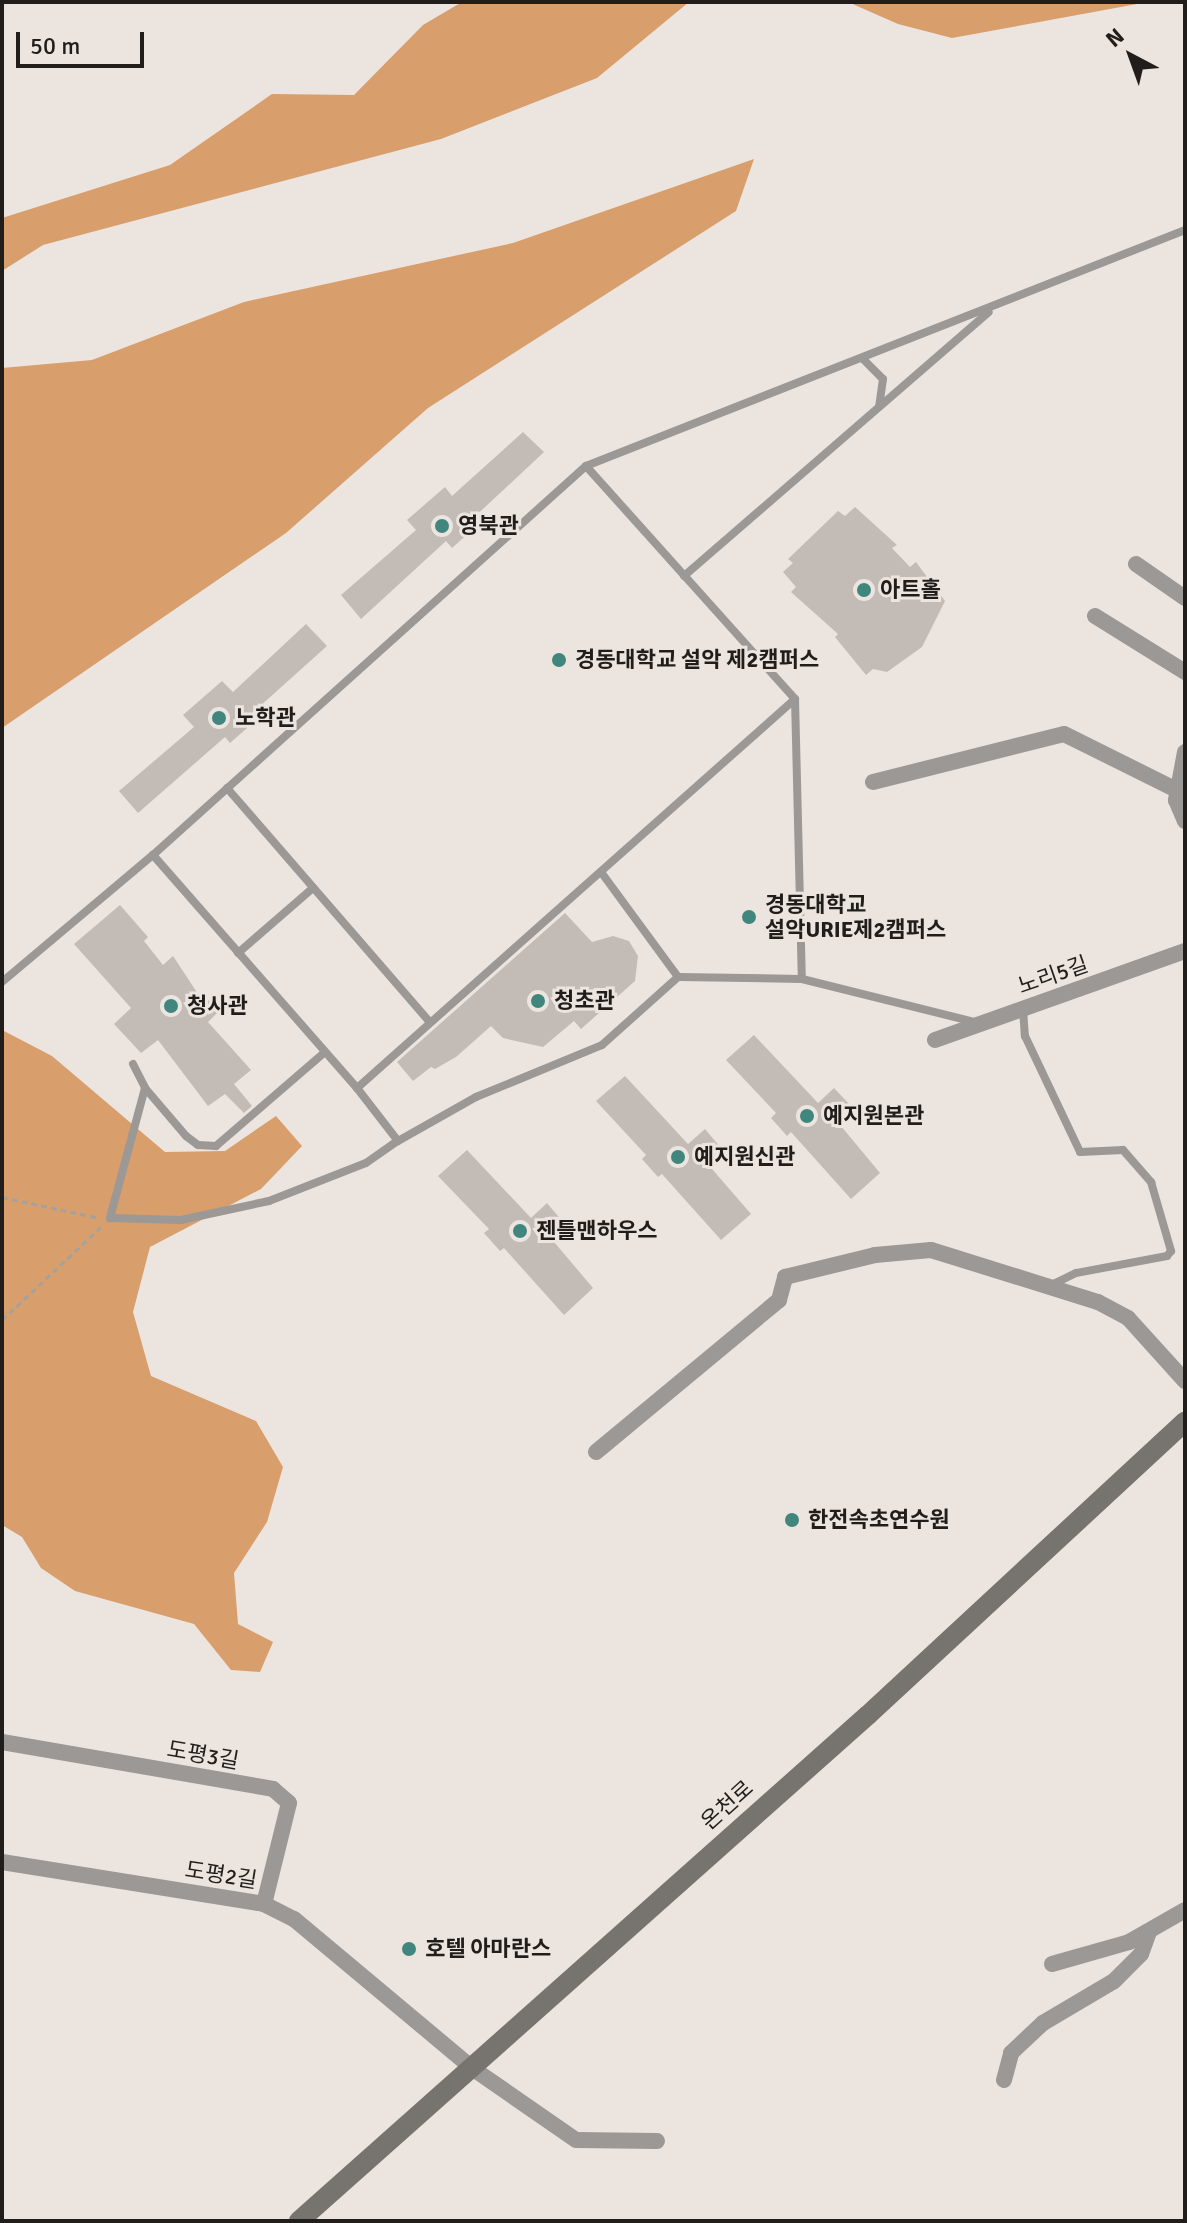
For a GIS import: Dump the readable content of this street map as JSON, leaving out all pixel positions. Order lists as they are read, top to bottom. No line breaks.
{"streets":{"street":["노리5길","도평3길","온천로","도평2길"]},"crossings":[["도평3길","도평2길"],["온천로","도평2길"]],"places":["영북관","아트홀","경동대학교 설악 제2캠퍼스","노학관","경동대학교 설악URIE제2캠퍼스","청초관","청사관","예지원본관","예지원신관","젠틀맨하우스","한전속초연수원","호텔 아마란스"],"scale_bar":"50 m","north":"top left"}
